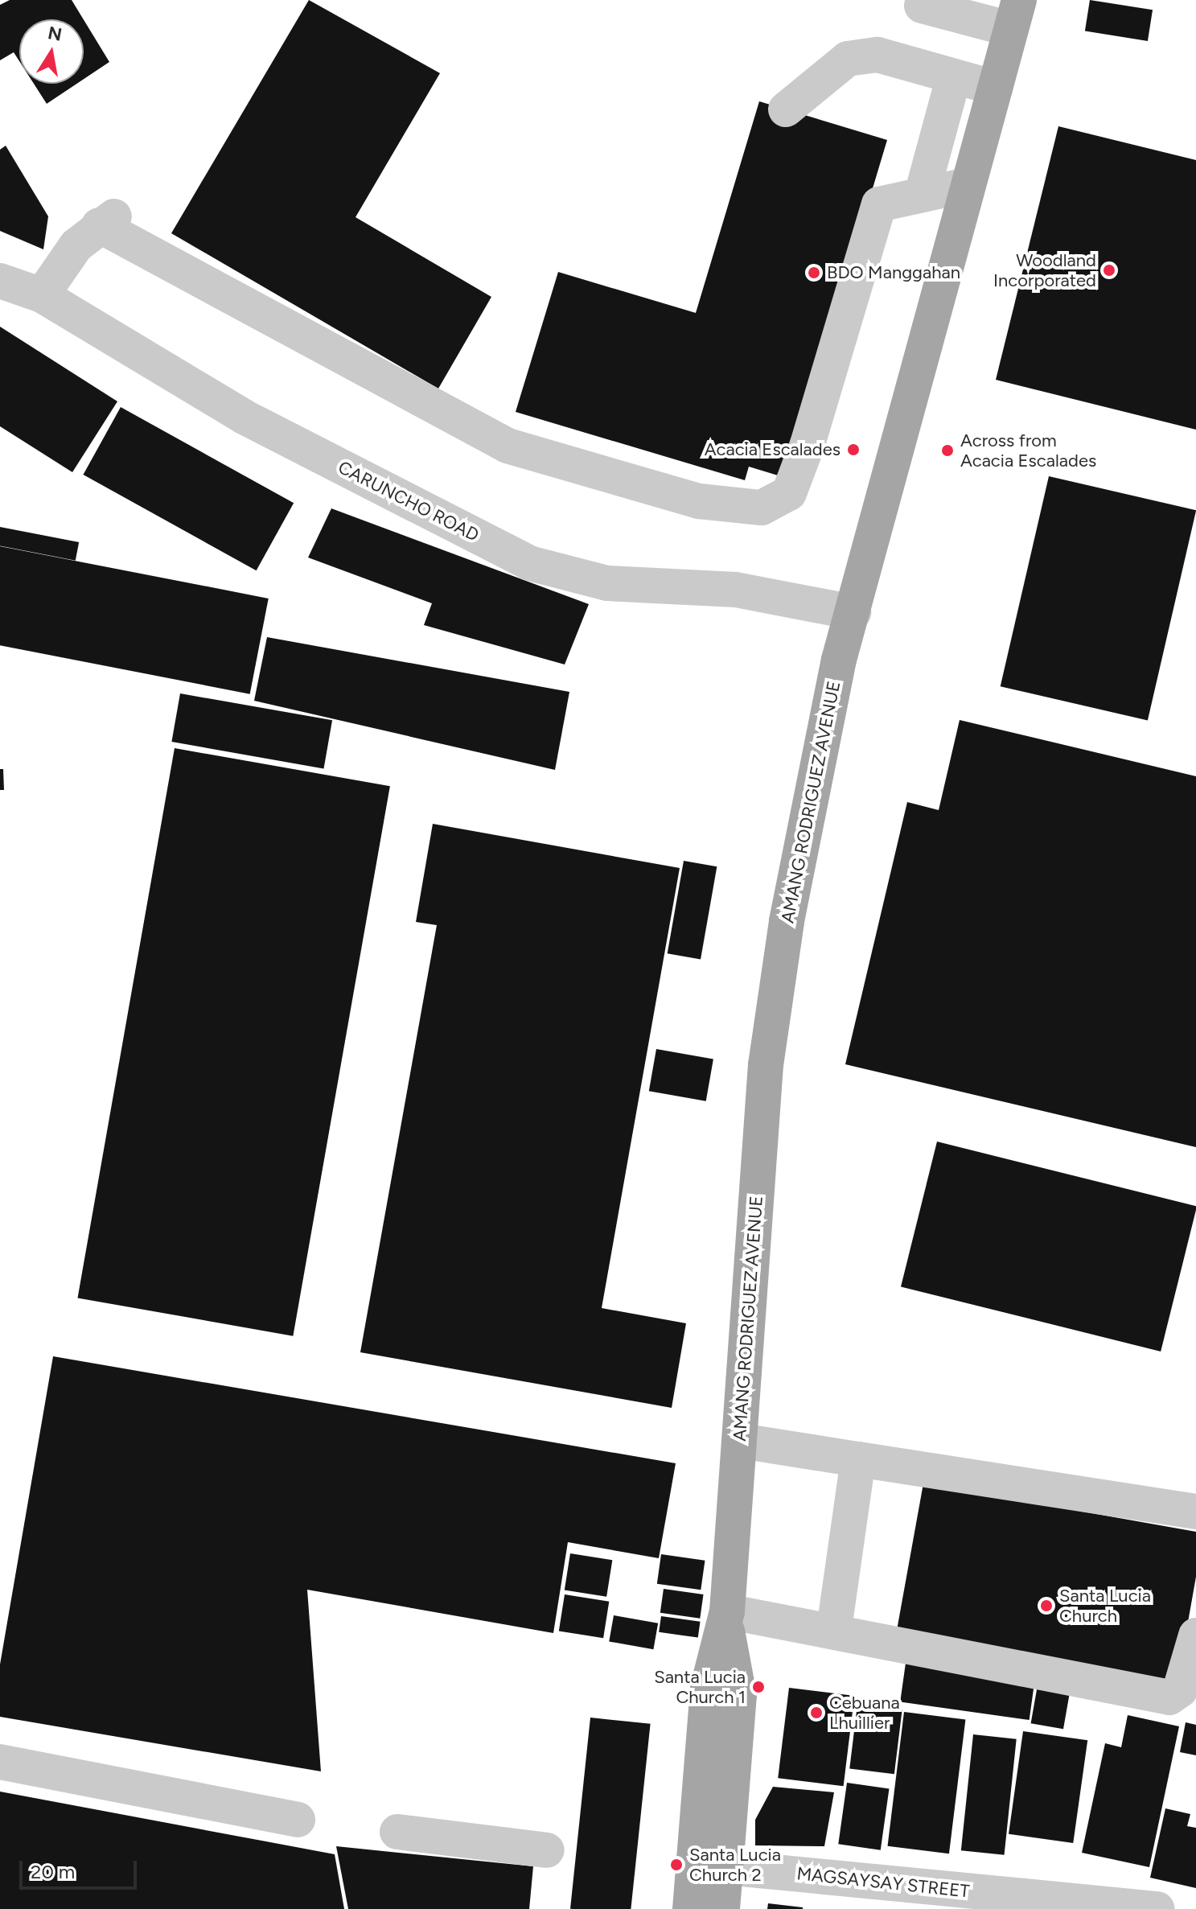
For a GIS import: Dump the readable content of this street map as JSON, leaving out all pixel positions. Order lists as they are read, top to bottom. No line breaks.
{"streets":{"main road":["AMANG RODRIGUEZ AVENUE"],"street":["CARUNCHO ROAD","MAGSAYSAY STREET"]},"crossings":[["CARUNCHO ROAD","AMANG RODRIGUEZ AVENUE"],["AMANG RODRIGUEZ AVENUE","MAGSAYSAY STREET"]],"places":["Woodland Incorporated","BDO Manggahan","Acacia Escalades","Across from Acacia Escalades","Santa Lucia Church","Santa Lucia Church 1","Cebuana Lhuillier","Santa Lucia Church 2"],"scale_bar":"20 m","north":"top"}
